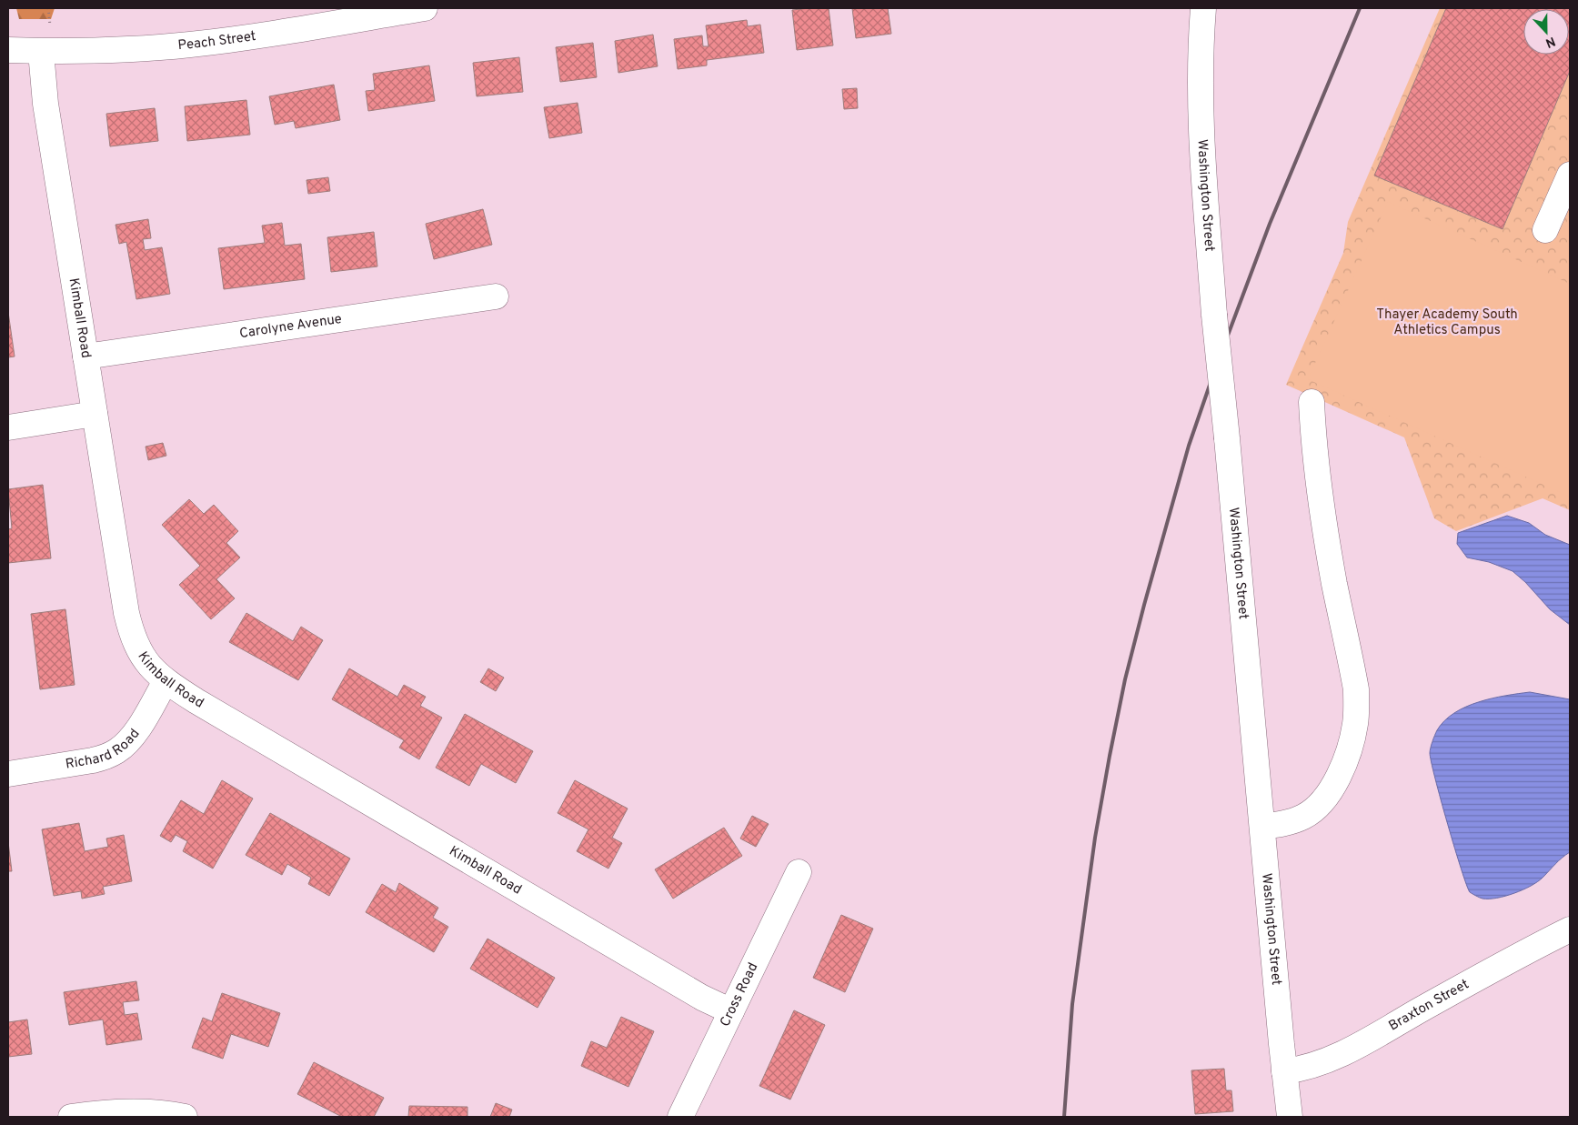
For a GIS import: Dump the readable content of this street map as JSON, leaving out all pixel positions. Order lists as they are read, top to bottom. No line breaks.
{"streets":{"street":["Peach Street","Washington Street","Kimball Road","Carolyne Avenue","Richard Road","Cross Road","Braxton Street"]},"crossings":[["Peach Street","Kimball Road"],["Washington Street","Braxton Street"],["Kimball Road","Carolyne Avenue"],["Kimball Road","Richard Road"],["Kimball Road","Cross Road"]],"parks":["Thayer Academy South Athletics Campus"],"north":"bottom"}
